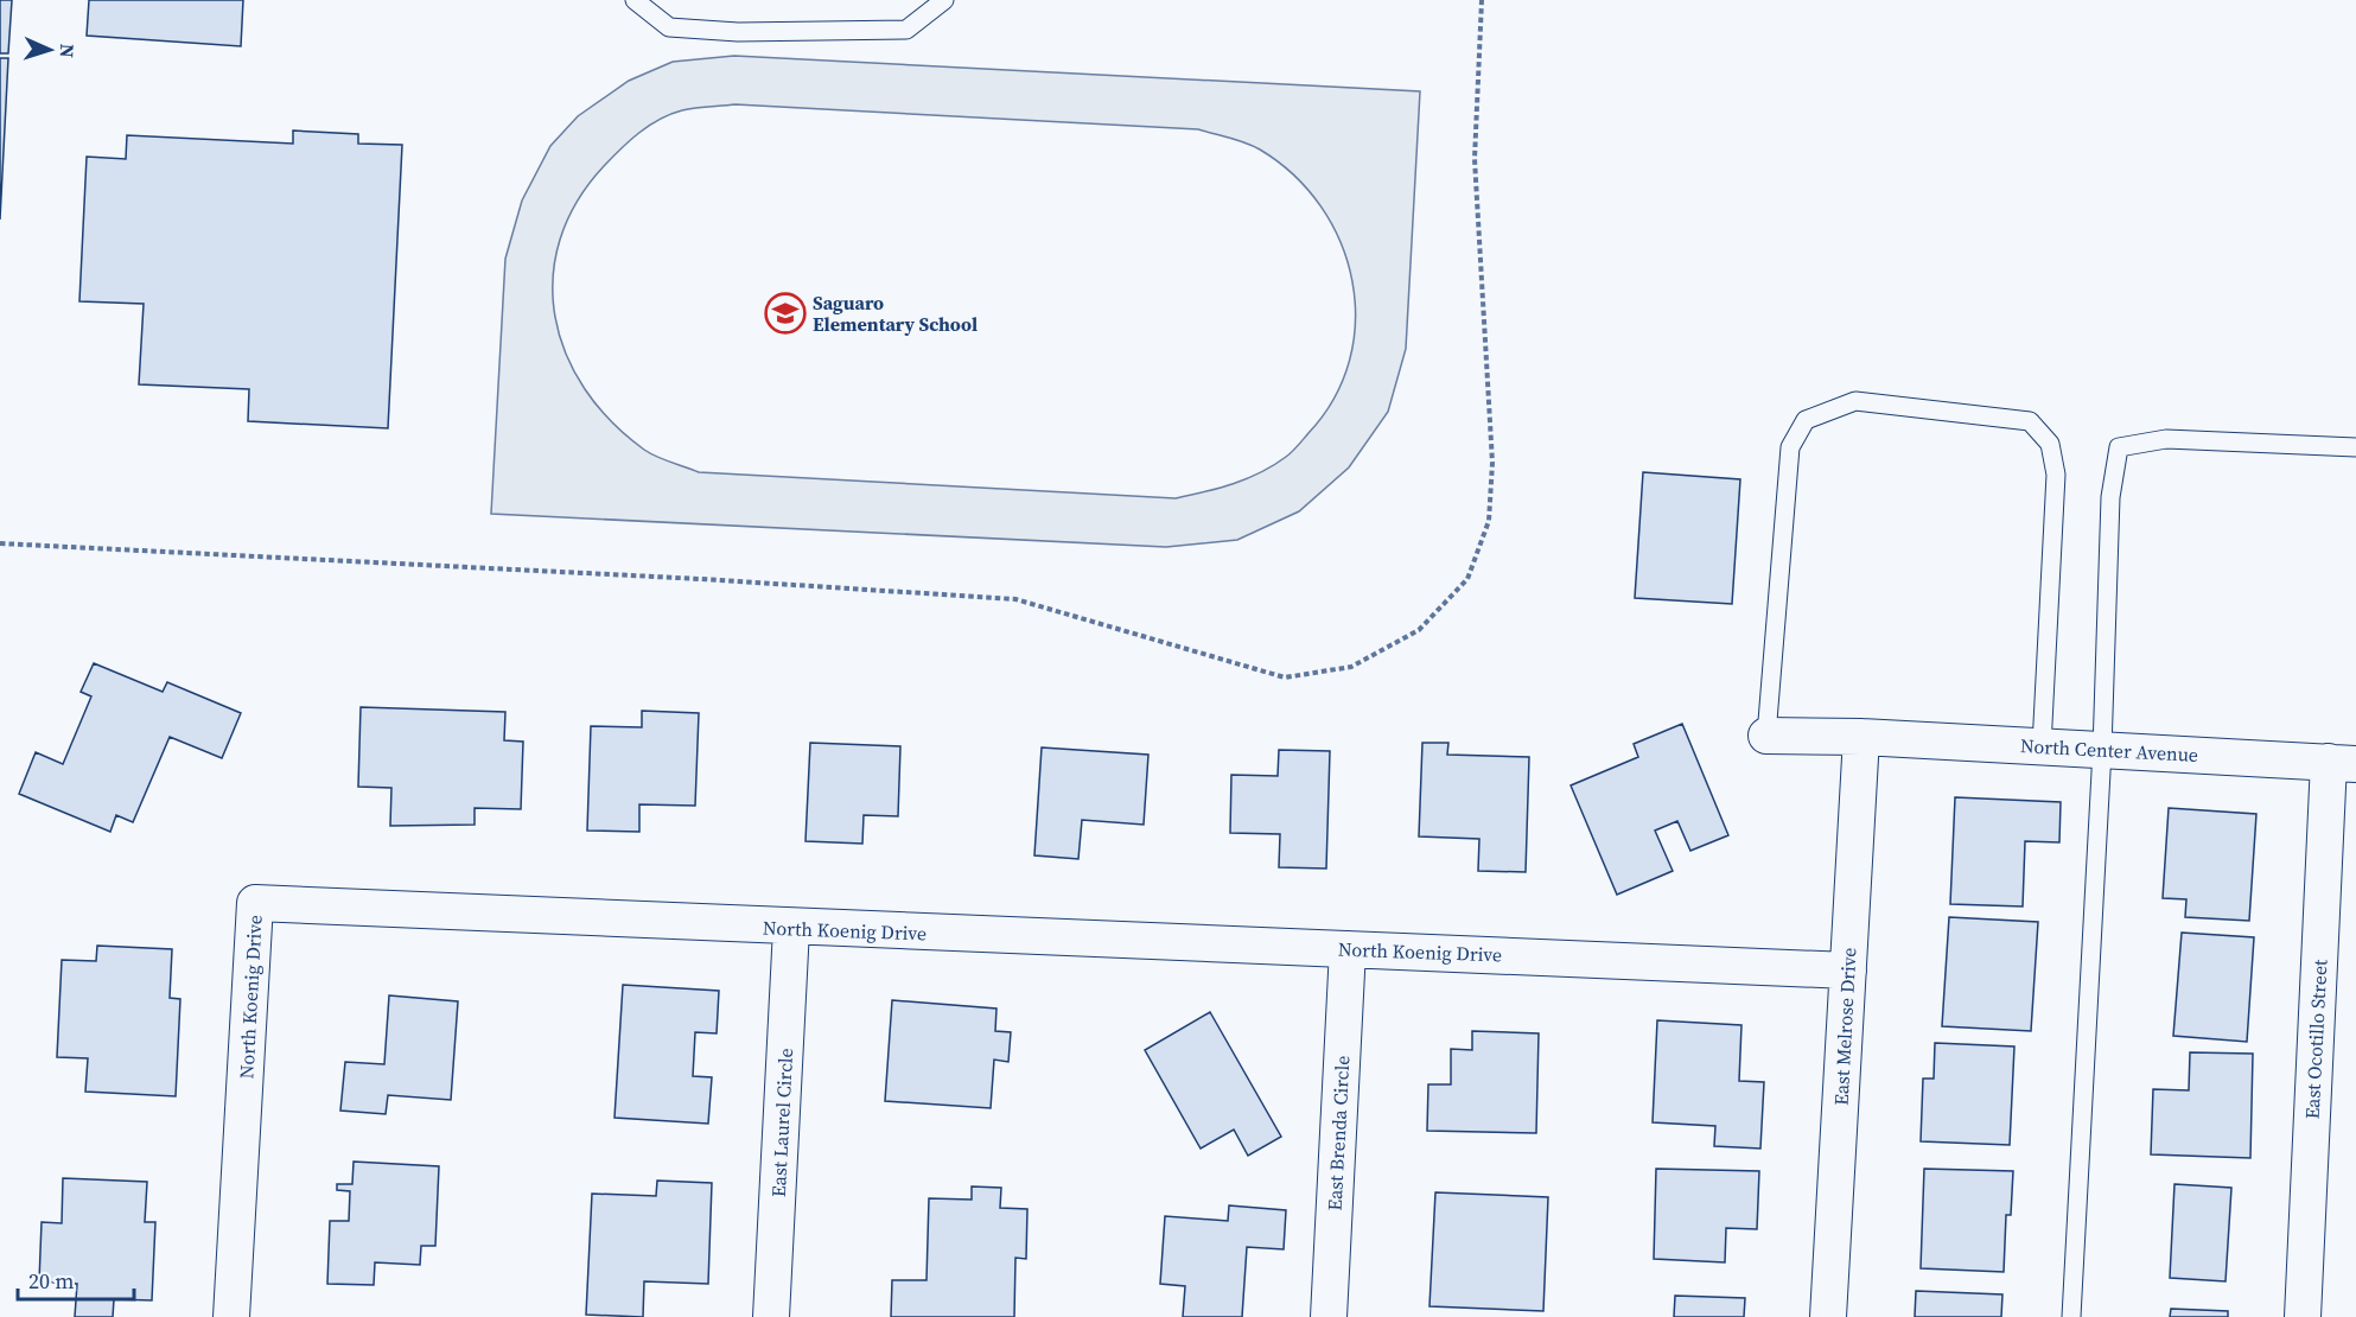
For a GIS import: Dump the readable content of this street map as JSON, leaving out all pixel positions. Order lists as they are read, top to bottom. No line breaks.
{"streets":{"street":["North Center Avenue","North Koenig Drive","East Melrose Drive","East Ocotillo Street","East Laurel Circle","East Brenda Circle"]},"crossings":[["North Center Avenue","East Melrose Drive"],["North Center Avenue","East Ocotillo Street"],["North Koenig Drive","East Melrose Drive"],["North Koenig Drive","East Laurel Circle"],["North Koenig Drive","East Brenda Circle"]],"places":{"school or university":["Saguaro Elementary School"]},"scale_bar":"20 m","north":"right"}
